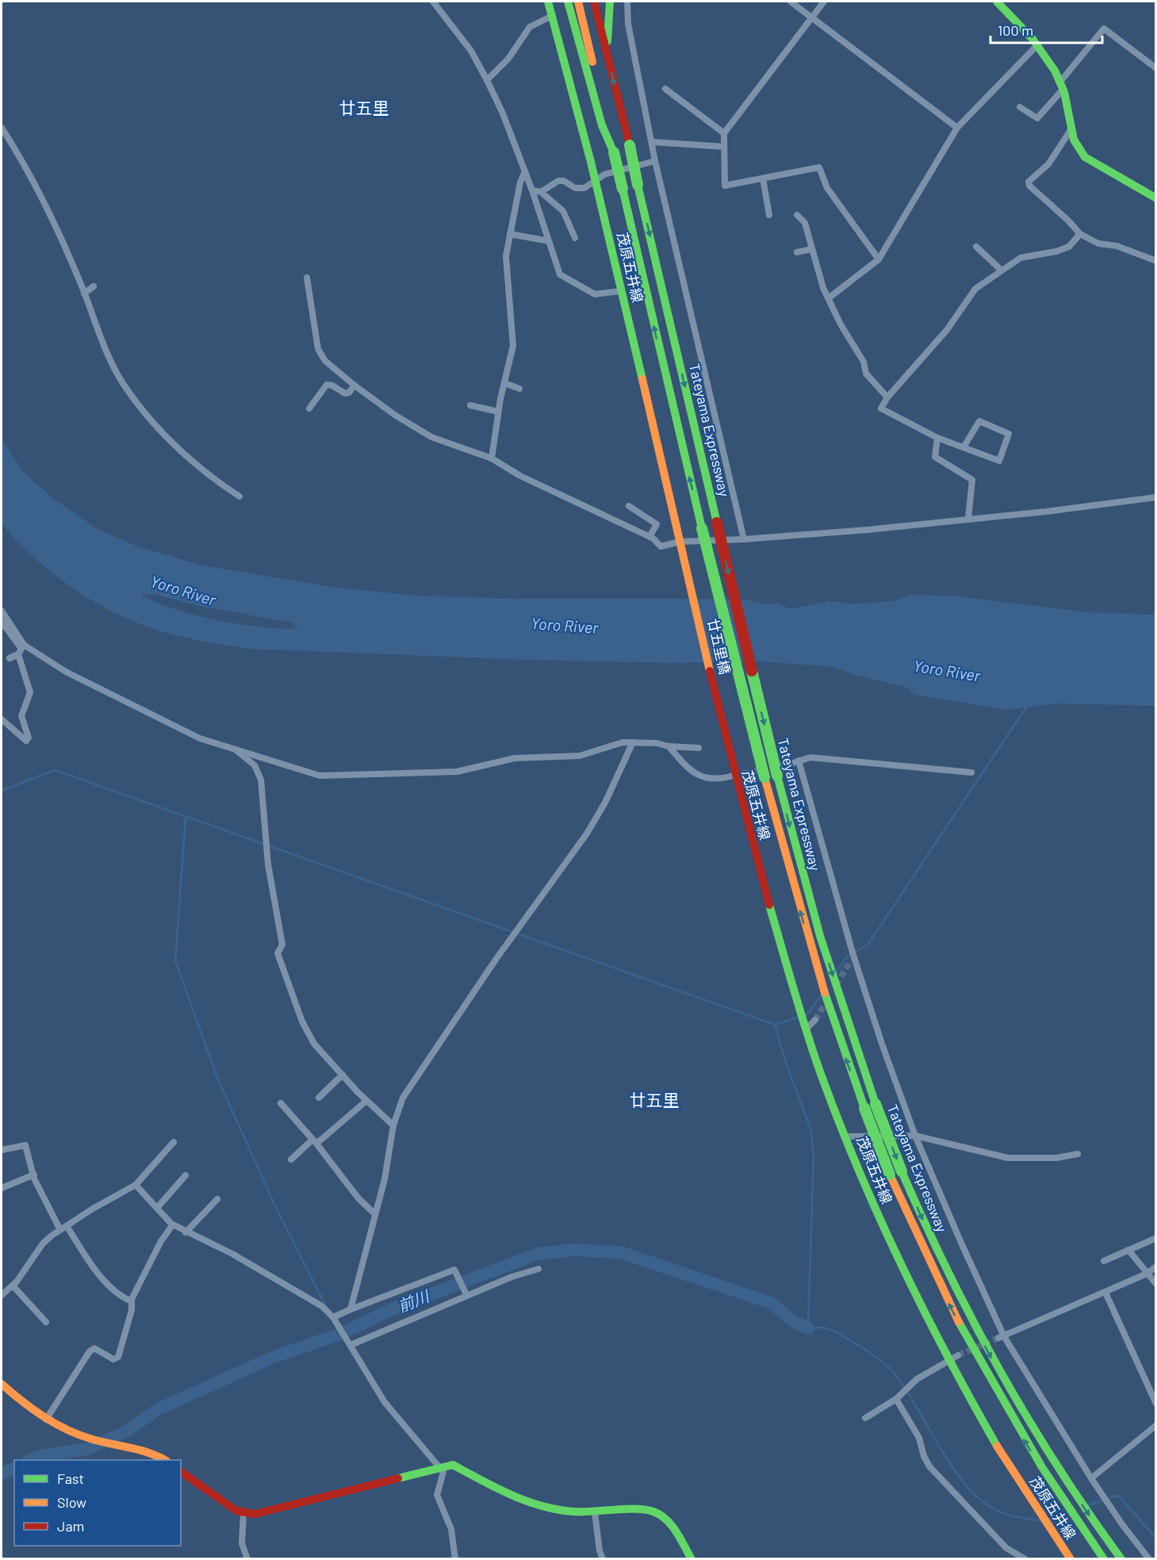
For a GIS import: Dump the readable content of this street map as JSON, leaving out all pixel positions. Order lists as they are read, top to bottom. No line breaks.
{"streets":{"main road":["茂原五井線","Tateyama Expressway","廿五里橋"]},"crossings":[["茂原五井線","廿五里橋"]],"districts":["廿五里","廿五里"],"water":["Yoro River","前川"],"legend":["Fast","Slow","Jam"],"scale_bar":"100 m"}
